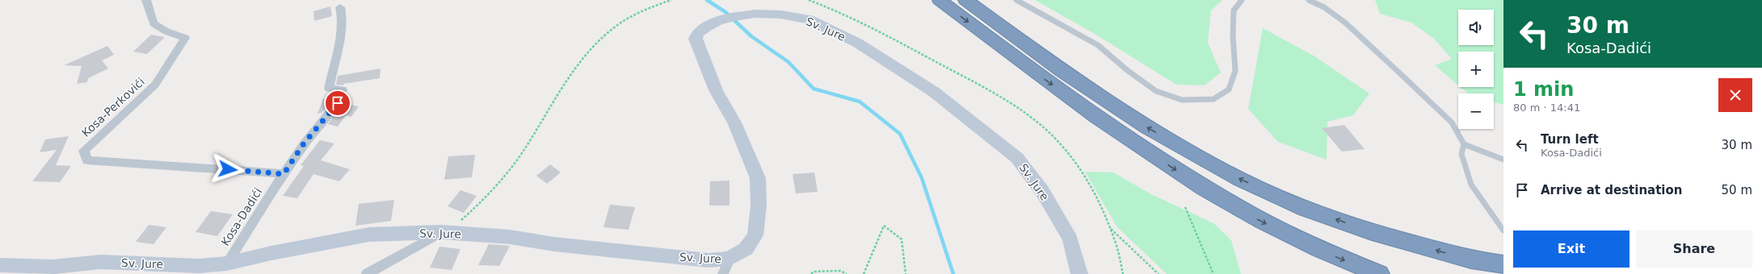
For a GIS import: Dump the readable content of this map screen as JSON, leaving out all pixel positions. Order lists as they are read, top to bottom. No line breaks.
{"streets":{"street":["Sv. Jure","Kosa-Perkovići","Kosa-Dadići"]},"crossings":[["Sv. Jure","Kosa-Dadići"],["Kosa-Perkovići","Kosa-Dadići"]],"page":{"turn":["30 m","Kosa-Dadići"],"map_buttons":["+","−"],"heading":["1 min","80 m · 14:41"],"list":[{"name":"Turn left","note":"Kosa-Dadići","value":"30 m"},{"name":"Arrive at destination","value":"50 m"}],"buttons":["Exit","Share"]}}
